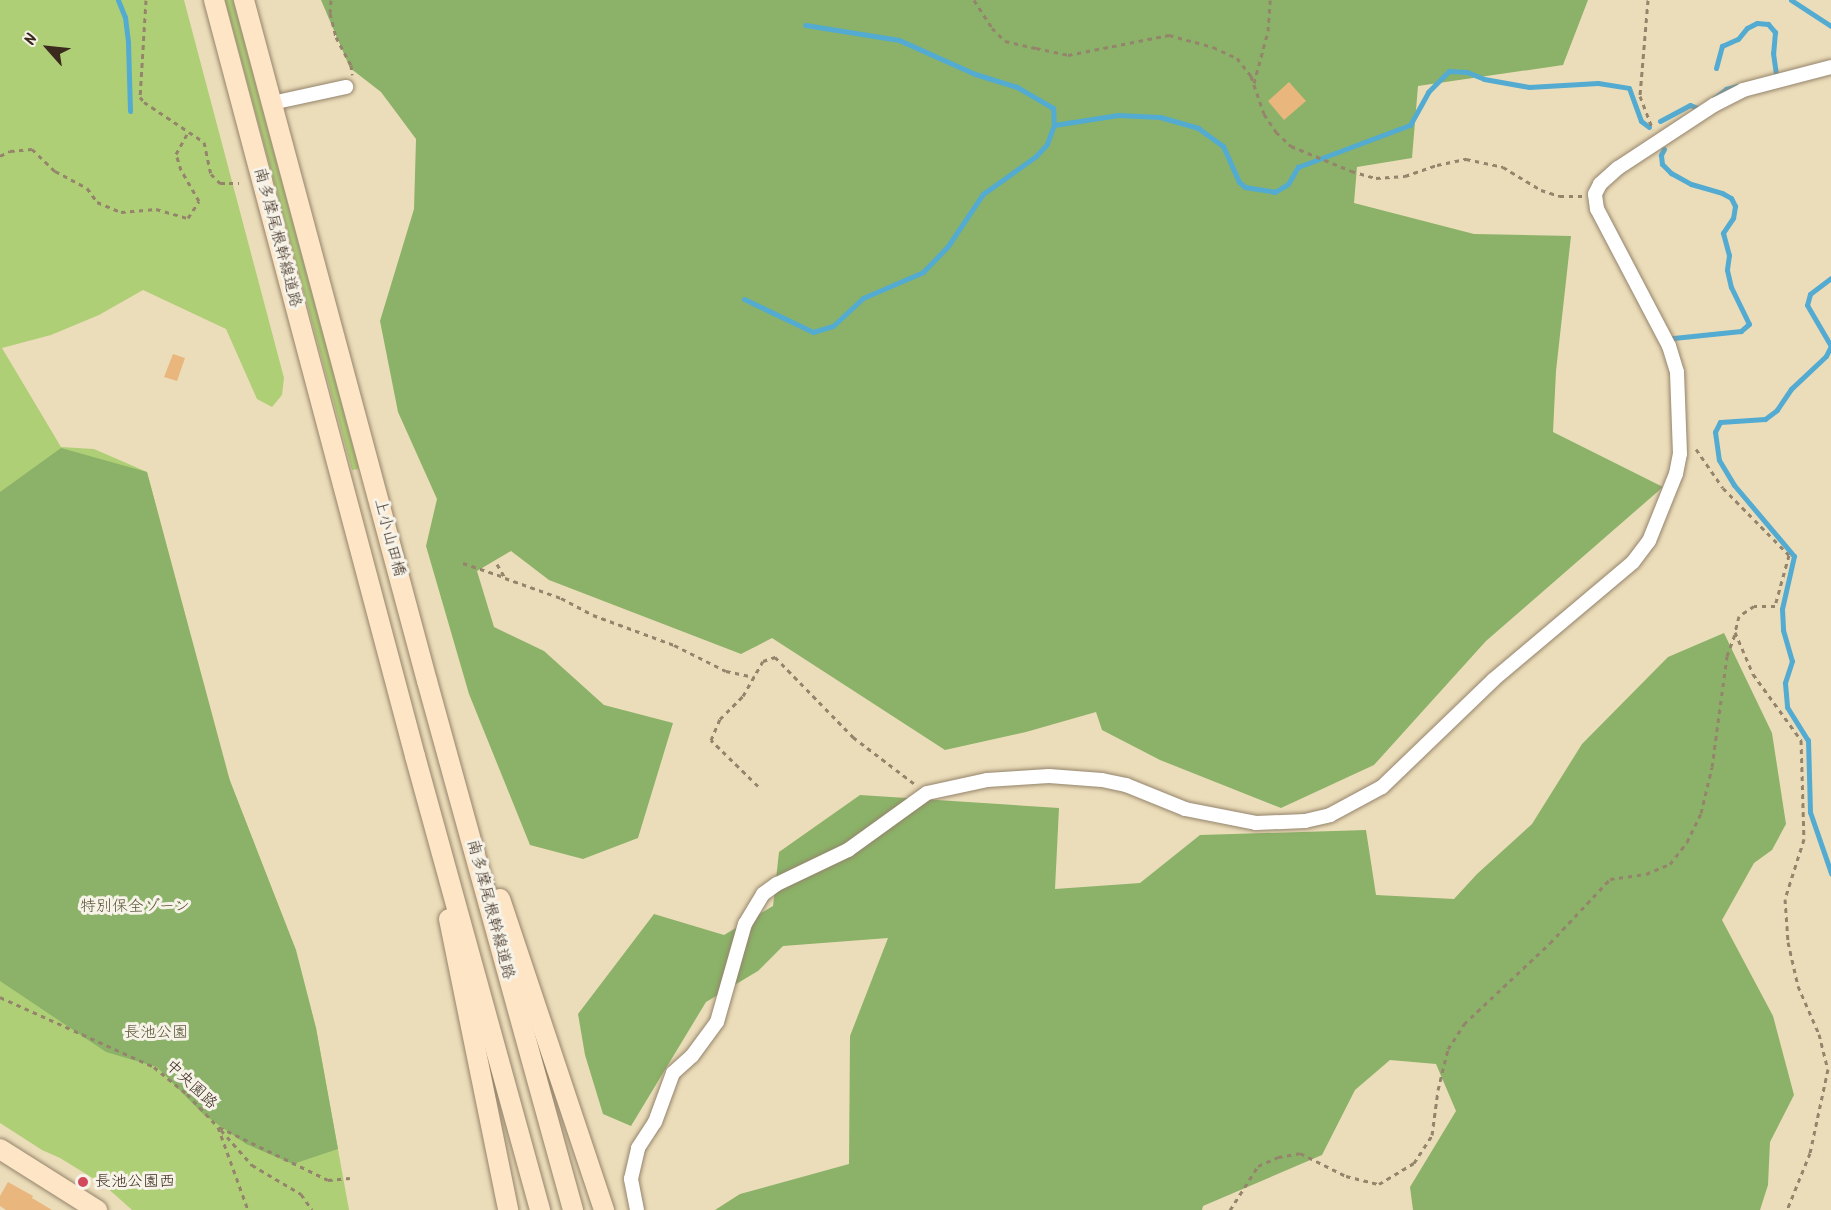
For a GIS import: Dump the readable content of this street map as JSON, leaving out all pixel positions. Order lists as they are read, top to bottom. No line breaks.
{"streets":{"main road":["南多摩尾根幹線道路","上小山田橋"],"path":["中央園路"]},"crossings":[["南多摩尾根幹線道路","上小山田橋"]],"parks":["特別保全ゾーン","長池公園"],"places":["長池公園西"],"north":"top left"}
